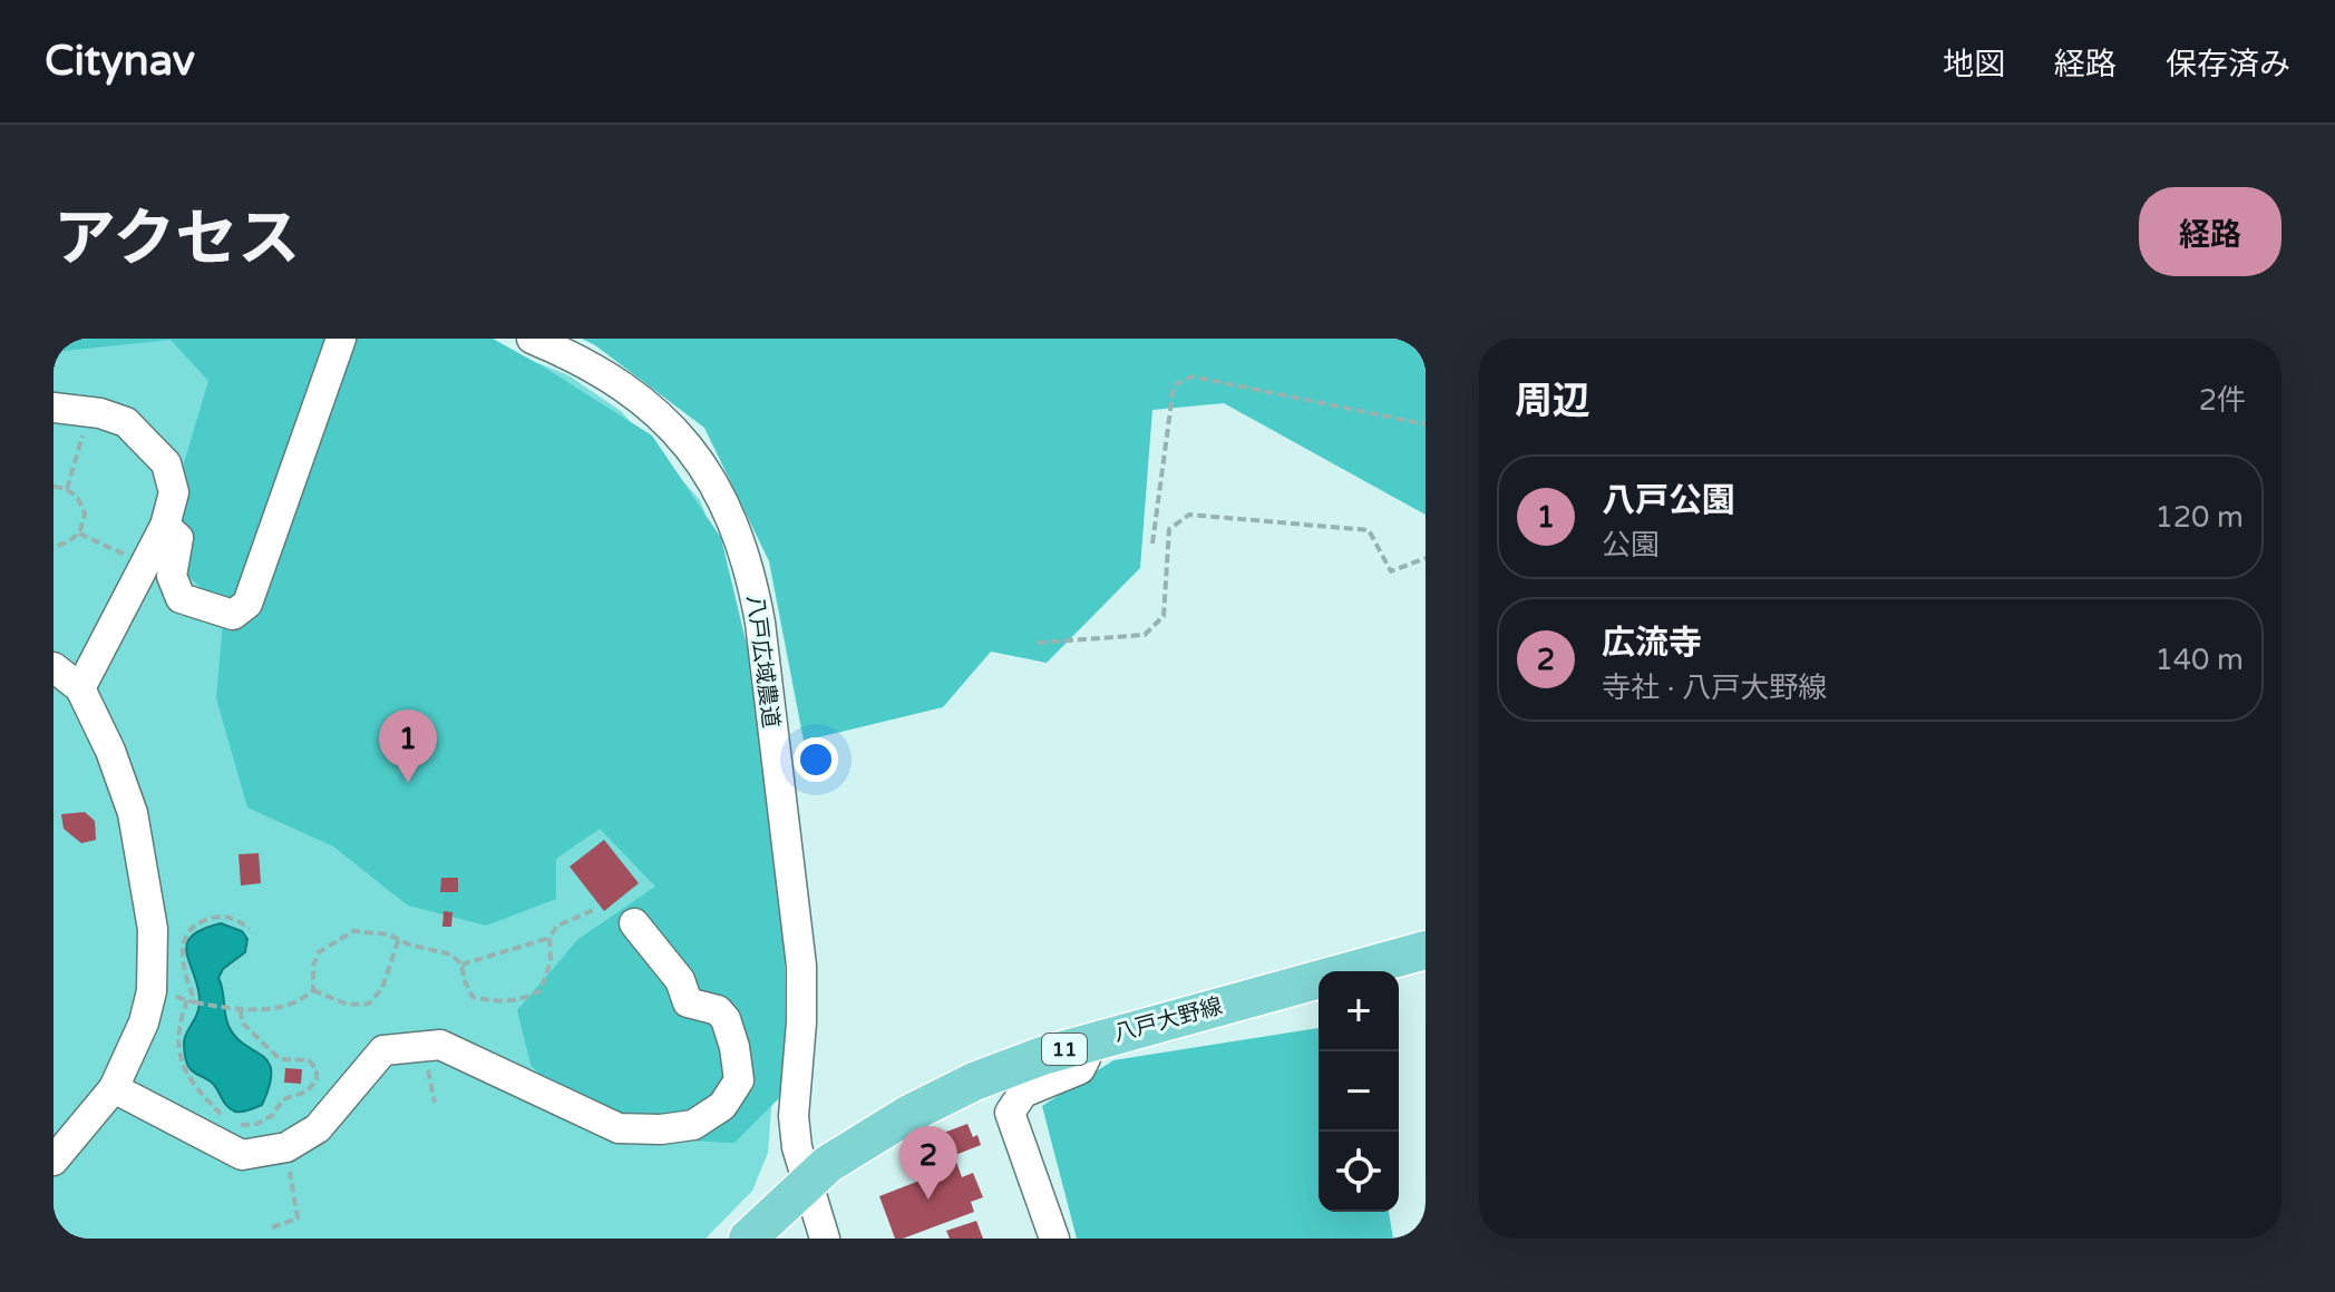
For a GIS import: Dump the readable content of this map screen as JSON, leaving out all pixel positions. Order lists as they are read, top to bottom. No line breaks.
{"streets":{"main road":["八戸大野線","11"],"street":["八戸広域農道"]},"crossings":[["八戸広域農道","八戸大野線"]],"page":{"header":"Citynav","nav":["地図","経路","保存済み"],"title":"アクセス","buttons":"経路","heading":["周辺","2件"],"list":[{"mark":"1","name":"八戸公園","note":"公園","value":"120 m"},{"mark":"2","name":"広流寺","note":"寺社 · 八戸大野線","value":"140 m"}],"pins":["1","2"],"map_buttons":["+","−"]}}
